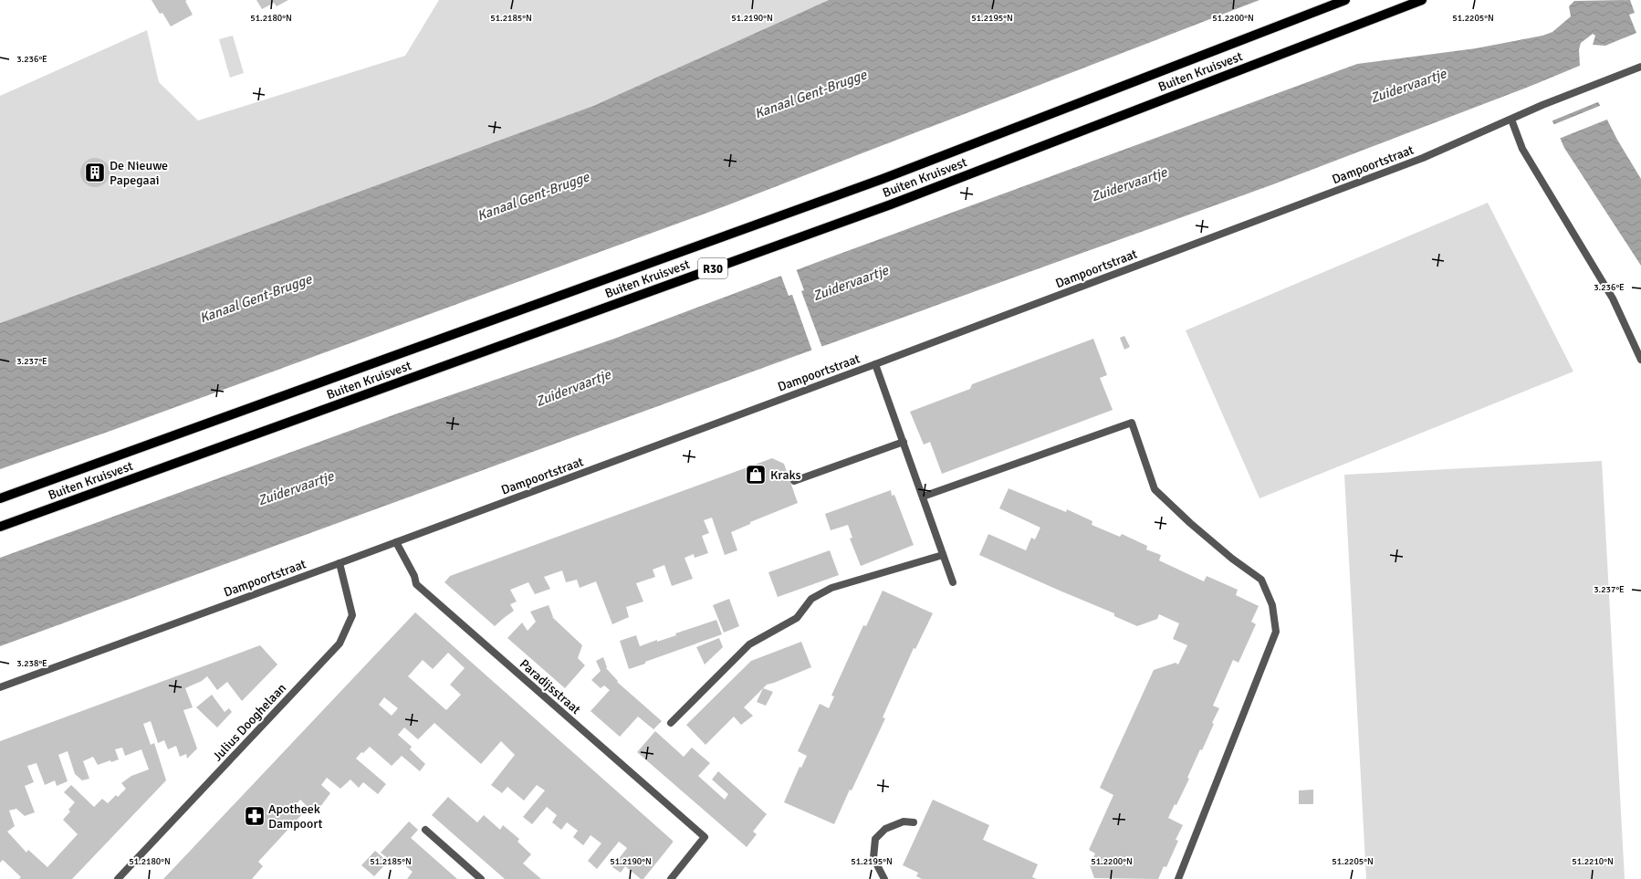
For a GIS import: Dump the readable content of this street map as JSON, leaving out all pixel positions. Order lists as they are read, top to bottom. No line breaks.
{"streets":{"main road":["Buiten Kruisvest","R30"],"street":["Dampoortstraat","Paradijsstraat","Julius Dooghelaan"]},"crossings":[["Dampoortstraat","Paradijsstraat"],["Dampoortstraat","Julius Dooghelaan"]],"water":["Zuidervaartje","Kanaal Gent-Brugge"],"places":{"building":["De Nieuwe Papegaai"],"shop":["Kraks"],"pharmacy":["Apotheek Dampoort"]},"coordinates":["51.2180°N","51.2185°N","51.2190°N","51.2195°N","51.2200°N","51.2205°N","3.236°E","3.237°E","3.238°E","51.2210°N"]}
